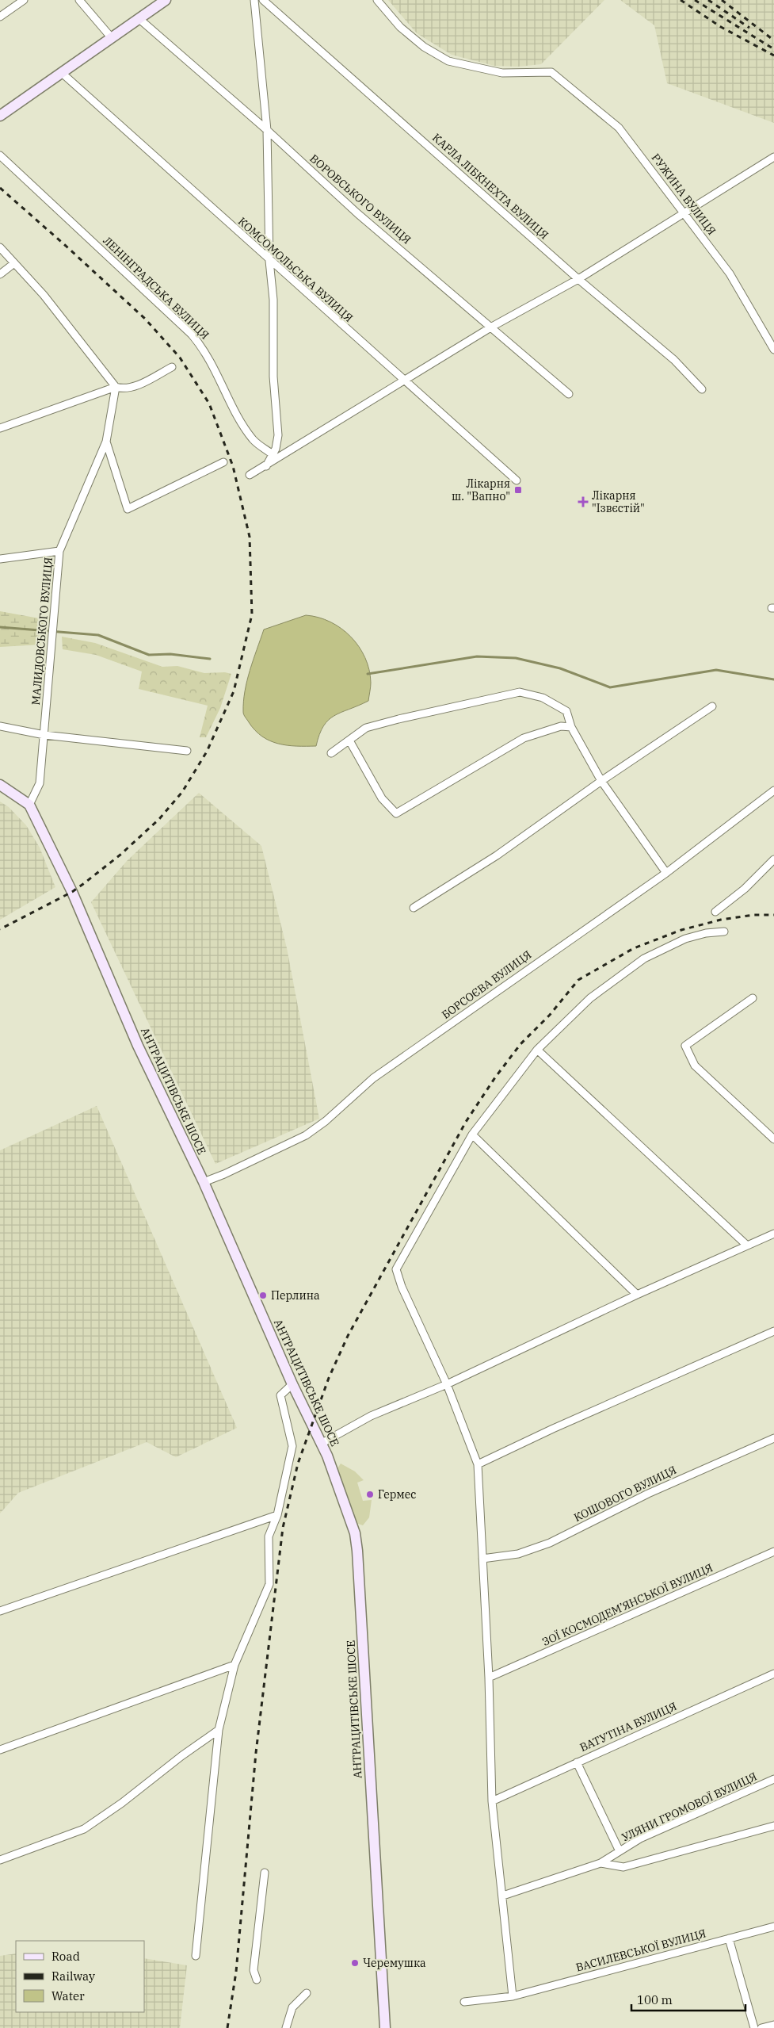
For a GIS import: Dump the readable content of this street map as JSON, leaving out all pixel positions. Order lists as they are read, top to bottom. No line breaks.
{"streets":{"main road":["АНТРАЦИТІВСЬКЕ ШОСЕ"],"street":["КАРЛА ЛІБКНЕХТА ВУЛИЦЯ","РУЖИНА ВУЛИЦЯ","ВОРОВСЬКОГО ВУЛИЦЯ","КОМСОМОЛЬСЬКА ВУЛИЦЯ","ЛЕНІНГРАДСЬКА ВУЛИЦЯ","МАЛИДОВСЬКОГО ВУЛИЦЯ","БОРСОЄВА ВУЛИЦЯ","КОШОВОГО ВУЛИЦЯ","ЗОЇ КОСМОДЕМ’ЯНСЬКОЇ ВУЛИЦЯ","ВАТУТІНА ВУЛИЦЯ","УЛЯНИ ГРОМОВОЇ ВУЛИЦЯ","ВАСИЛЕВСЬКОЇ ВУЛИЦЯ"]},"crossings":[["МАЛИДОВСЬКОГО ВУЛИЦЯ","АНТРАЦИТІВСЬКЕ ШОСЕ"],["БОРСОЄВА ВУЛИЦЯ","АНТРАЦИТІВСЬКЕ ШОСЕ"]],"places":{"transit":["Лікарня ш. \"Вапно\""],"health":["Лікарня \"Ізвєстій\""],"other":["Перлина","Гермес","Черемушка"]},"legend":["Road","Railway","Water"],"scale_bar":"100 m"}
